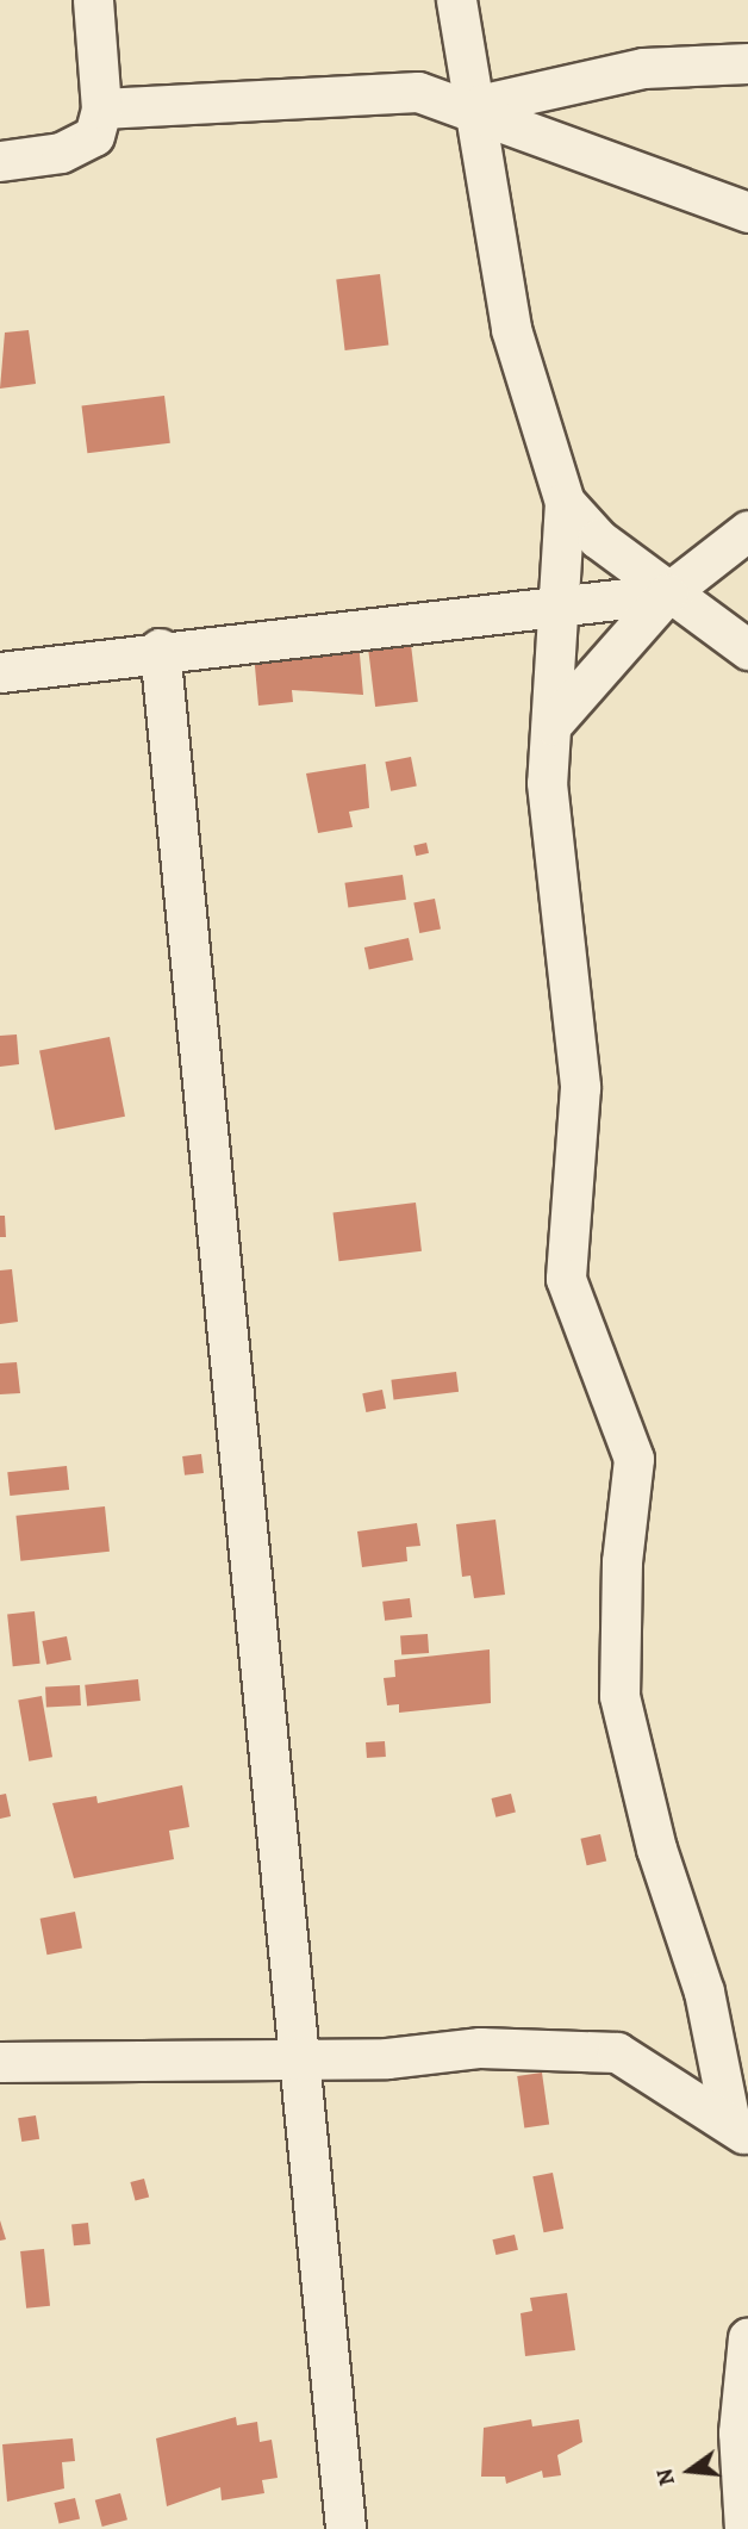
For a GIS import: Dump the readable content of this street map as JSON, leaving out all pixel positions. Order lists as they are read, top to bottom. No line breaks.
{"north":"left"}
